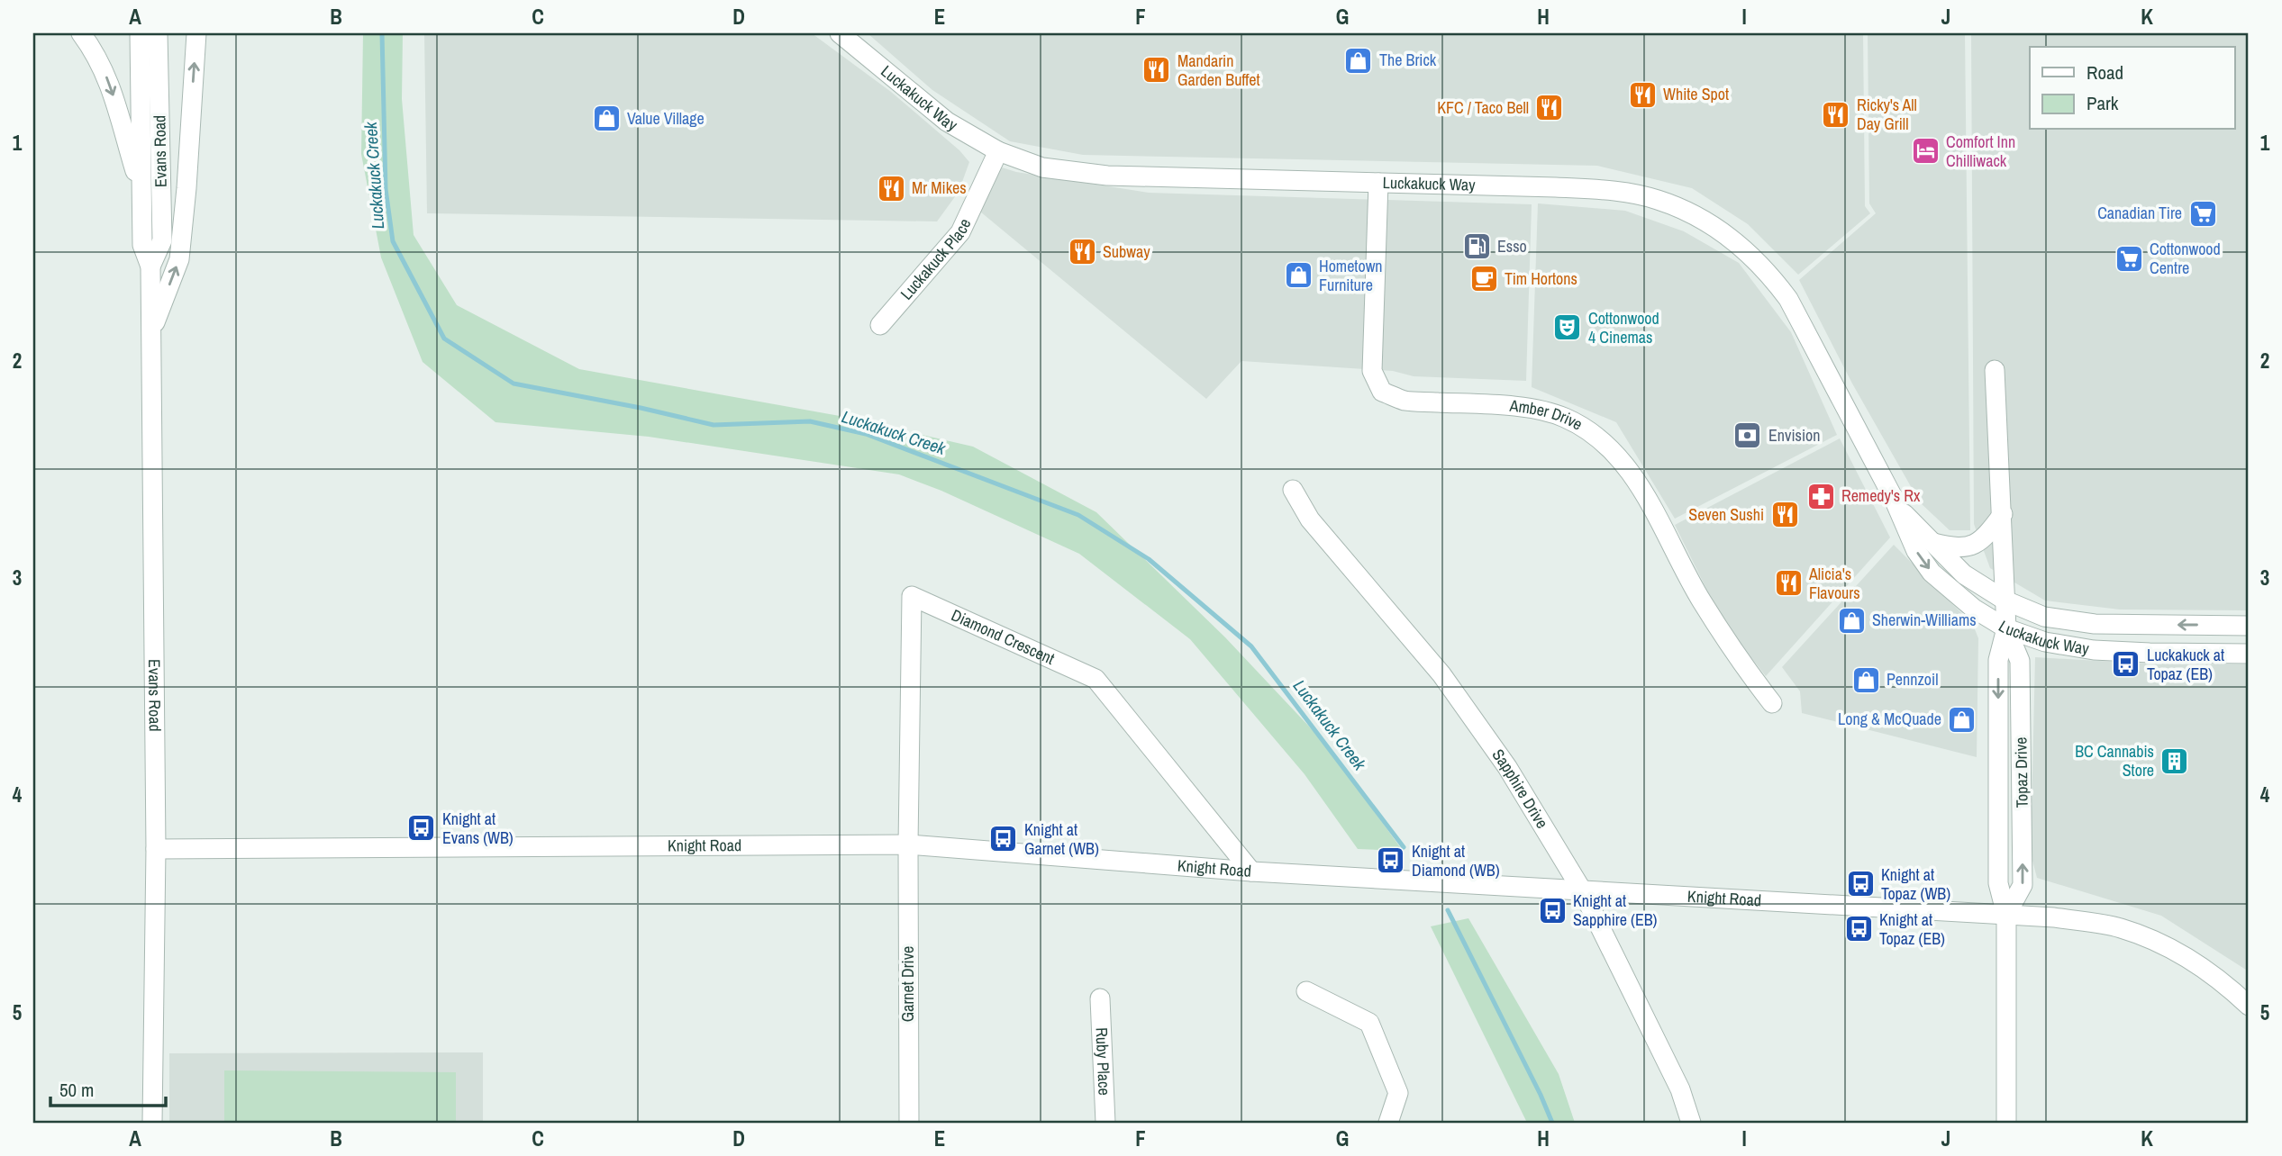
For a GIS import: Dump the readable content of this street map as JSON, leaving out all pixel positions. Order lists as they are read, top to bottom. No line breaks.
{"streets":{"street":["Luckakuck Way","Evans Road","Luckakuck Place","Amber Drive","Diamond Crescent","Topaz Drive","Sapphire Drive","Knight Road","Garnet Drive","Ruby Place"]},"crossings":[["Luckakuck Way","Luckakuck Place"],["Luckakuck Way","Amber Drive"],["Luckakuck Way","Topaz Drive"],["Evans Road","Knight Road"],["Diamond Crescent","Knight Road"],["Diamond Crescent","Garnet Drive"],["Topaz Drive","Knight Road"],["Sapphire Drive","Knight Road"],["Knight Road","Garnet Drive"]],"water":["Luckakuck Creek"],"places":{"shop":["The Brick","Value Village","Hometown Furniture","Sherwin-Williams","Pennzoil","Long & McQuade"],"restaurant":["Mandarin Garden Buffet","White Spot","KFC / Taco Bell","Ricky's All Day Grill","Mr Mikes","Subway","Seven Sushi","Alicia's Flavours"],"hotel":["Comfort Inn Chilliwack"],"supermarket":["Canadian Tire","Cottonwood Centre"],"fuel station":["Esso"],"cafe":["Tim Hortons"],"theatre":["Cottonwood 4 Cinemas"],"bank":["Envision"],"pharmacy":["Remedy's Rx"],"bus stop":["Luckakuck at Topaz (EB)","Knight at Evans (WB)","Knight at Garnet (WB)","Knight at Diamond (WB)","Knight at Topaz (WB)","Knight at Sapphire (EB)","Knight at Topaz (EB)"],"building":["BC Cannabis Store"]},"legend":["Road","Park"],"scale_bar":"50 m","grid":{"columns":["A","B","C","D","E","F","G","H","I","J","K"],"rows":["1","2","3","4","5"]}}
